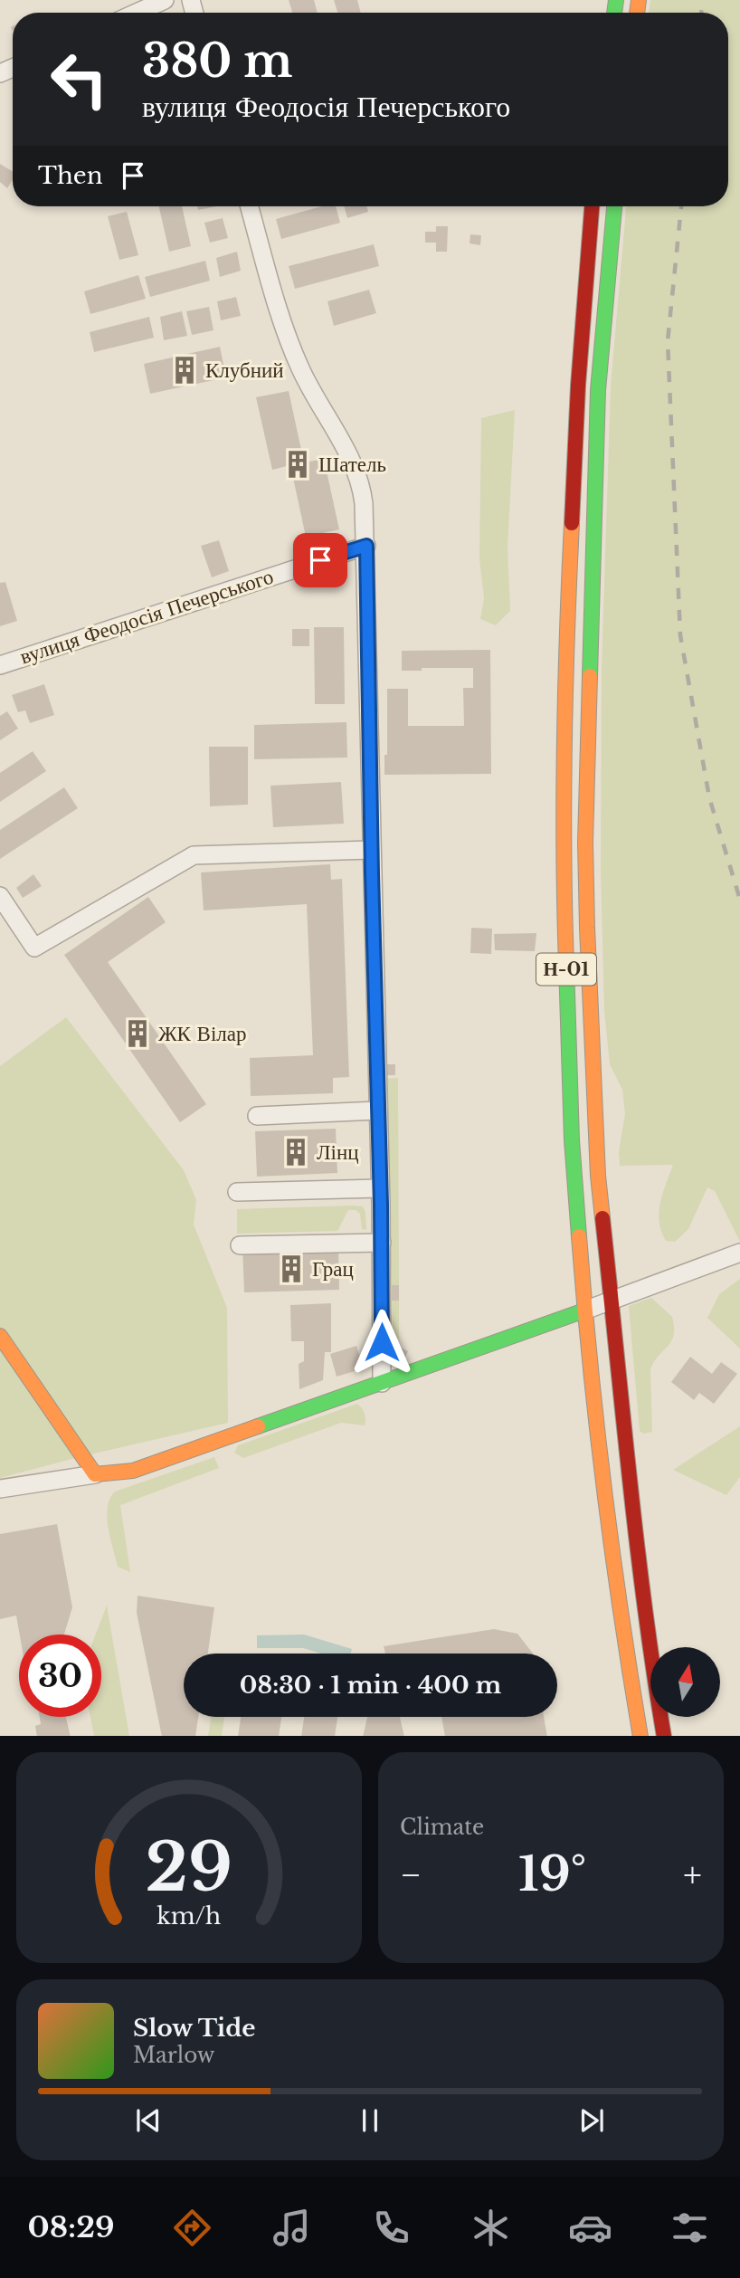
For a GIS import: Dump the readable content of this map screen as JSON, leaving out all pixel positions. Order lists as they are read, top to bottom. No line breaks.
{"streets":{"main road":["Н-01"],"street":["вулиця Феодосія Печерського"]},"places":{"building":["Клубний","Шатель","ЖК Вілар","Лінц","Грац"]},"north":"top","page":{"turn":["380 m","вулиця Феодосія Печерського"],"then":"Then","limit":"30","trip":"08:30 · 1 min · 400 m","tile":"Climate","heat":["−","19°","+"],"song":["Slow Tide","Marlow"],"tabs":"08:29","gauge":["29","km/h"]}}
